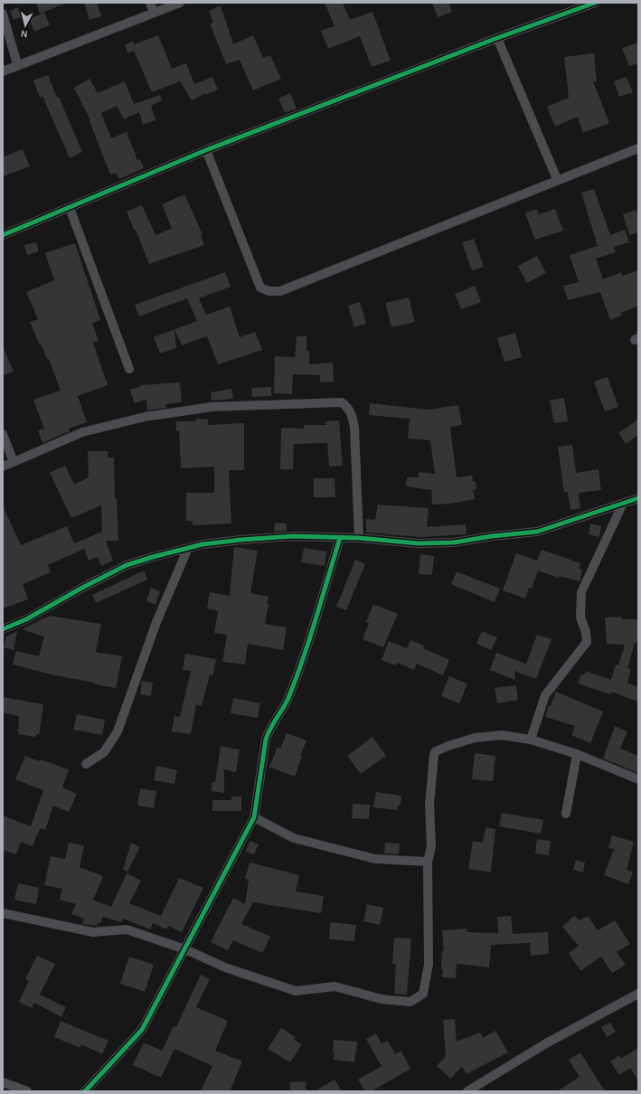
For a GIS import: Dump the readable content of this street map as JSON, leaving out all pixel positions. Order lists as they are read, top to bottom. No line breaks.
{"north":"bottom"}
